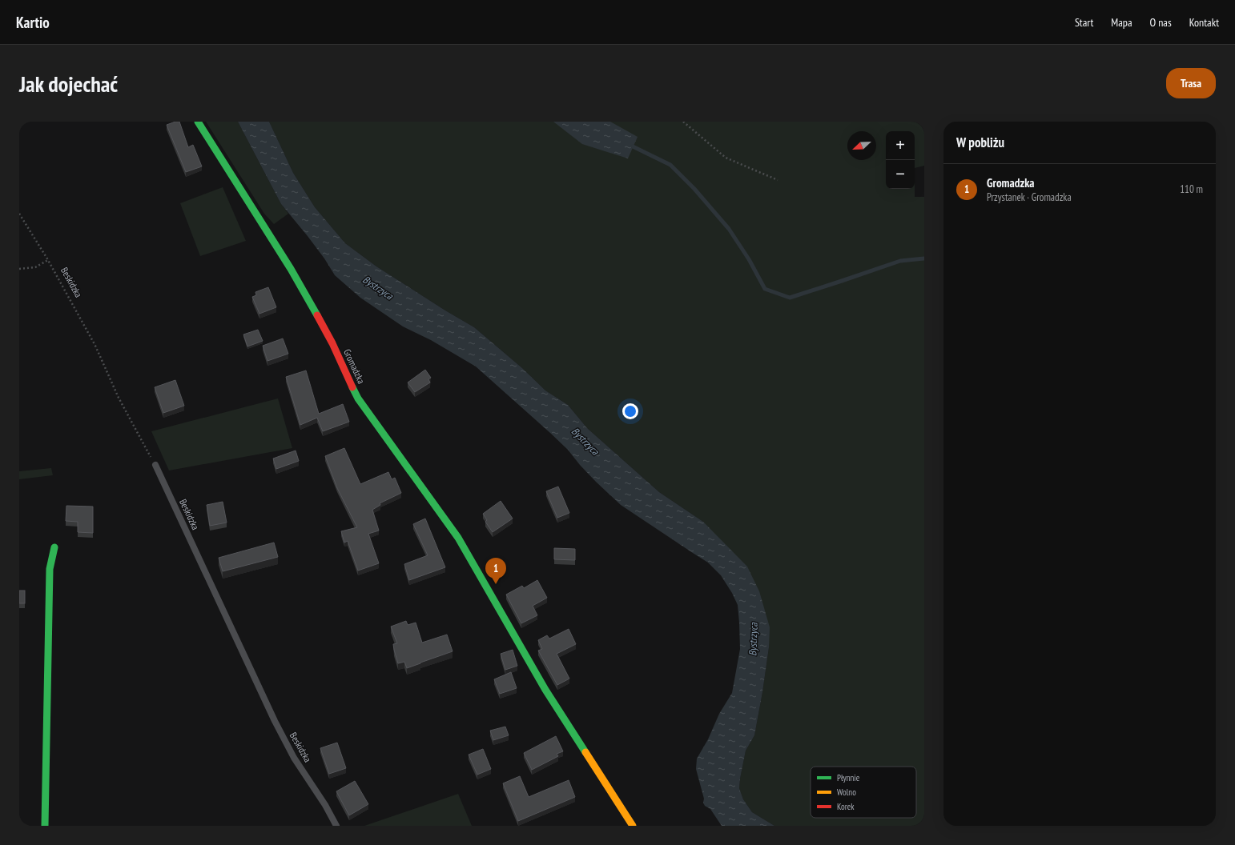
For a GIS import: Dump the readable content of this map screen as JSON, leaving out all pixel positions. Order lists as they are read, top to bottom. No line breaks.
{"streets":{"street":["Gromadzka"],"lane":["Beskidzka"]},"water":["Bystrzyca"],"legend":["Płynnie","Wolno","Korek"],"north":"bottom left","page":{"header":"Kartio","nav":["Start","Mapa","O nas","Kontakt"],"buttons":"Trasa","title":"Jak dojechać","heading":"W pobliżu","map_buttons":["+","−"],"list":[{"mark":"1","name":"Gromadzka","note":"Przystanek · Gromadzka","value":"110 m"}],"pins":"1"}}
